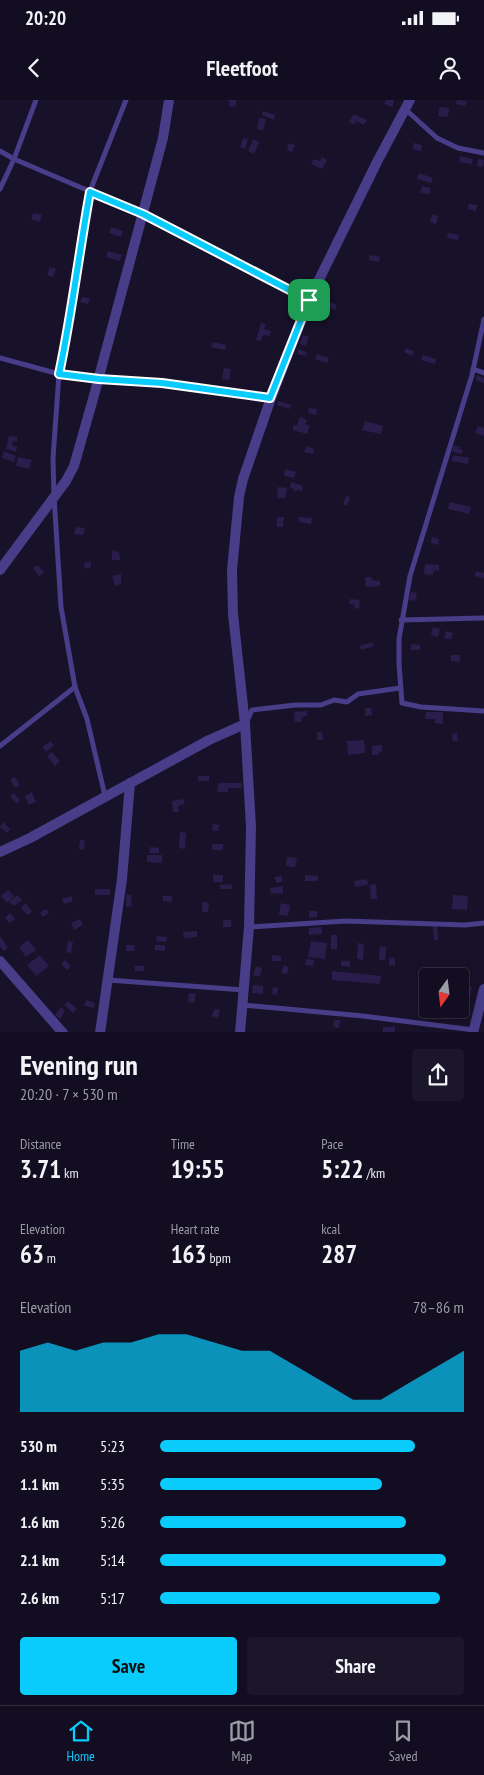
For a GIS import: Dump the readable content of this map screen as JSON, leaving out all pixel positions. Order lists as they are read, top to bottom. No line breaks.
{"north":"bottom","page":{"status":"20:20","header":"Fleetfoot","heading":["Evening run","20:20 · 7 × 530 m"],"stats":[["Distance","3.71 km"],["Time","19:55"],["Pace","5:22 /km"],["Elevation","63 m"],["Heart rate","163 bpm"],["kcal","287"]],"chart":["Elevation","78–86 m"],"list":[{"name":"530 m","note":"5:23"},{"name":"1.1 km","note":"5:35"},{"name":"1.6 km","note":"5:26"},{"name":"2.1 km","note":"5:14"},{"name":"2.6 km","note":"5:17"}],"buttons":["Save","Share"],"tabs":["Home","Map","Saved"]}}
